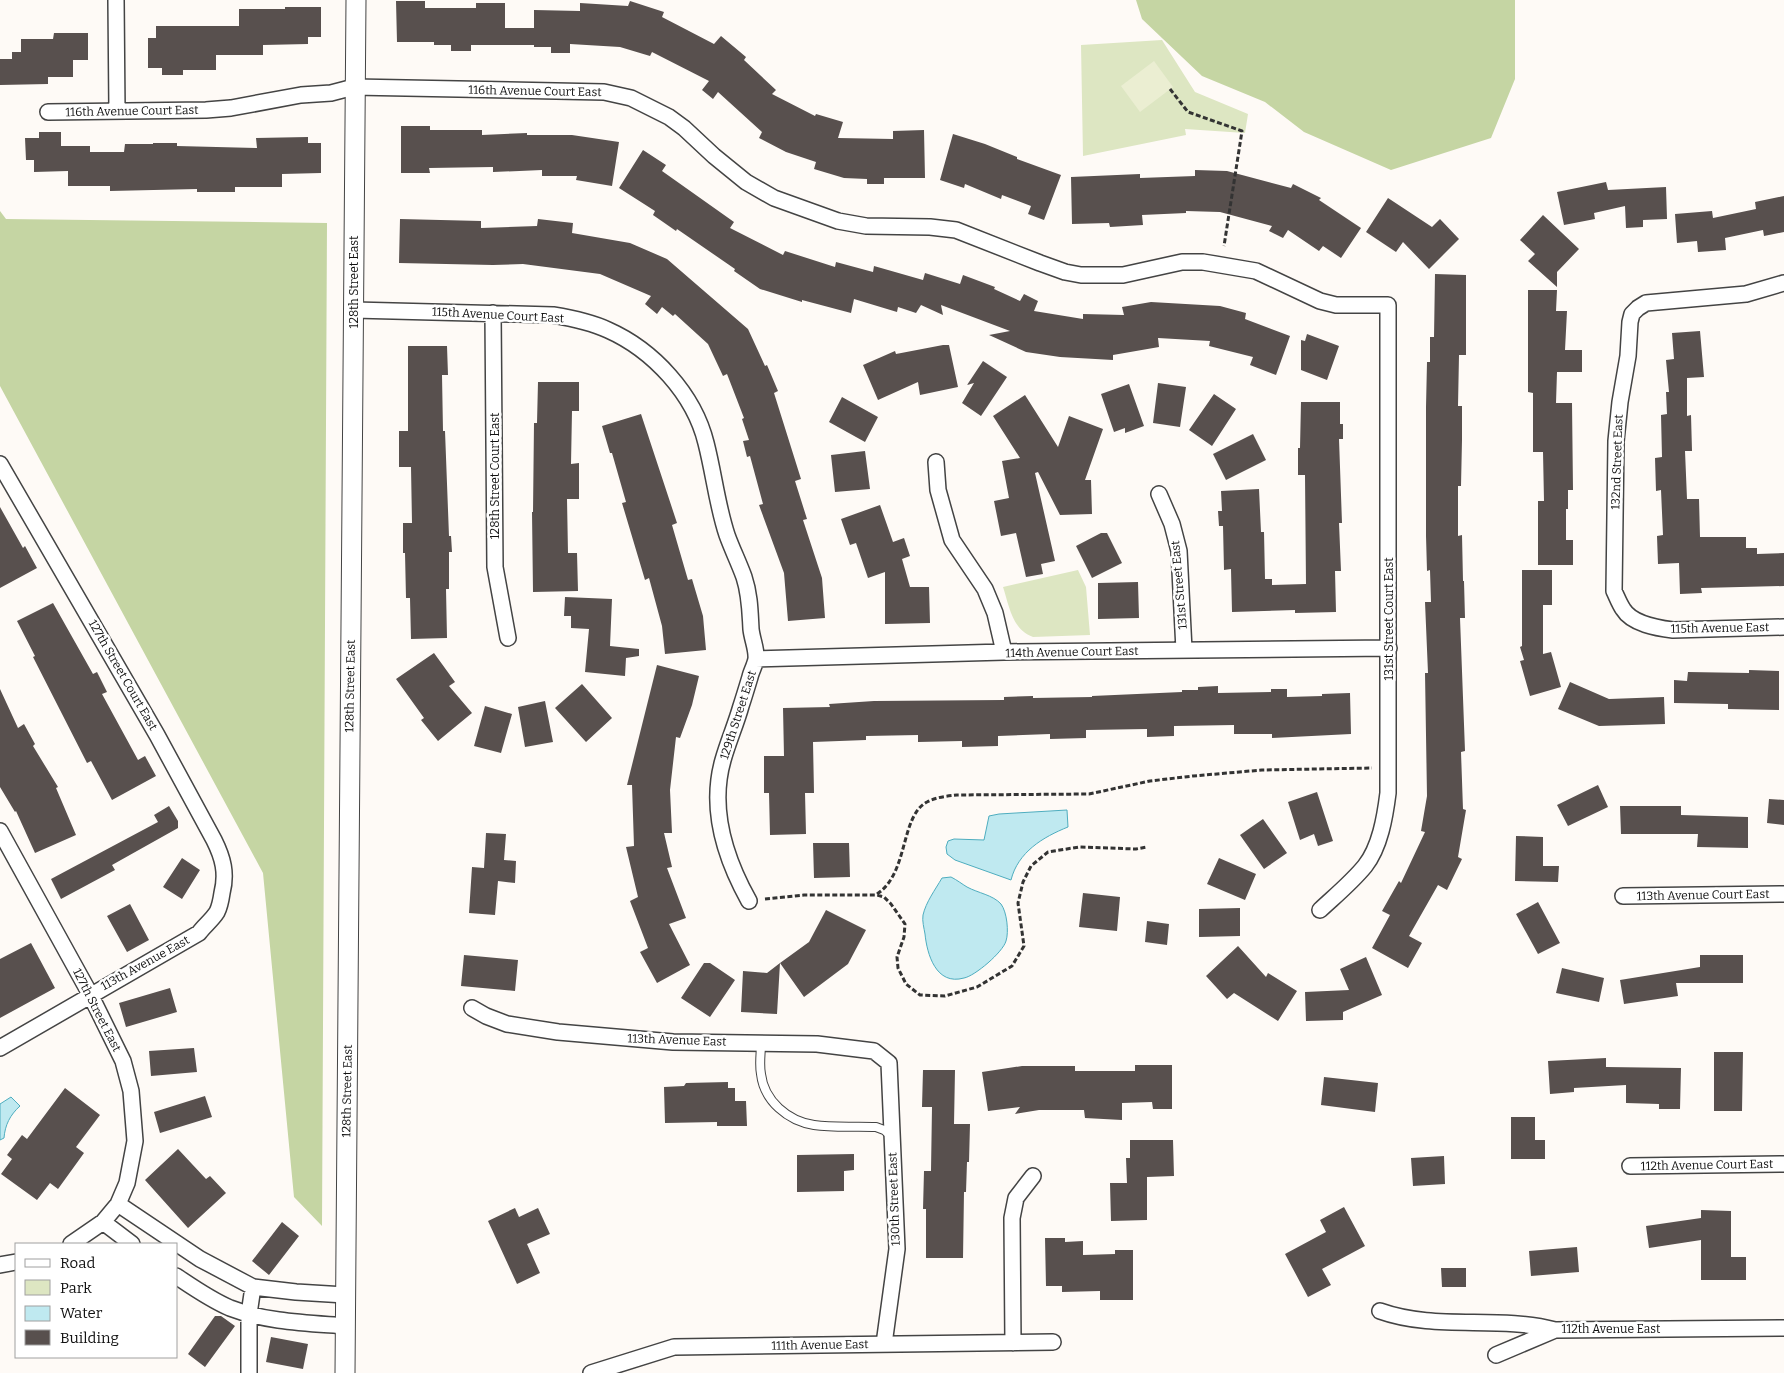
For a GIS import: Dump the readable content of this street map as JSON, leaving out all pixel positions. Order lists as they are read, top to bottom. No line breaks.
{"streets":{"street":["116th Avenue Court East","128th Street East","115th Avenue Court East","132nd Street East","128th Street Court East","131st Street East","131st Street Court East","115th Avenue East","114th Avenue Court East","127th Street Court East","129th Street East","113th Avenue Court East","113th Avenue East","127th Street East","112th Avenue Court East","130th Street East","112th Avenue East","111th Avenue East"]},"crossings":[["116th Avenue Court East","128th Street East"],["116th Avenue Court East","131st Street Court East"],["128th Street East","115th Avenue Court East"],["115th Avenue Court East","128th Street Court East"],["115th Avenue Court East","129th Street East"],["132nd Street East","115th Avenue East"],["131st Street East","114th Avenue Court East"],["131st Street Court East","114th Avenue Court East"],["114th Avenue Court East","129th Street East"],["127th Street Court East","113th Avenue East"],["113th Avenue East","127th Street East"],["113th Avenue East","130th Street East"],["130th Street East","111th Avenue East"]],"legend":["Road","Park","Water","Building"]}
